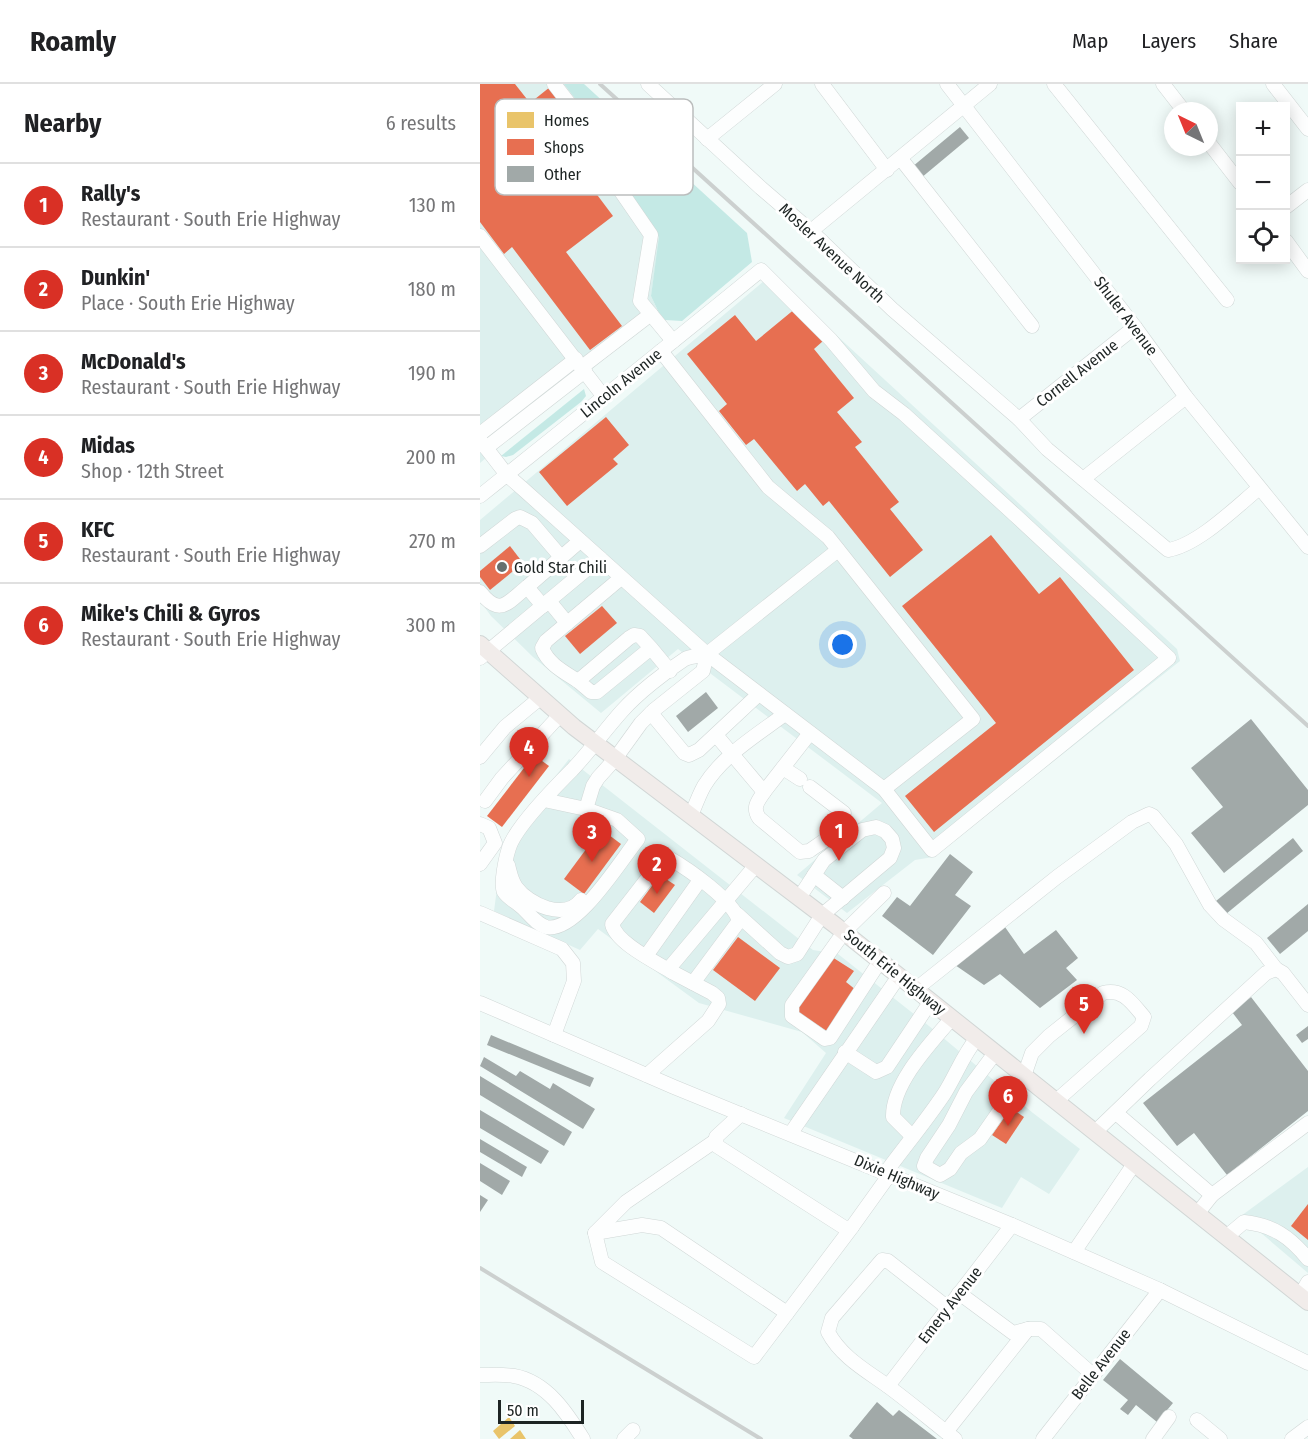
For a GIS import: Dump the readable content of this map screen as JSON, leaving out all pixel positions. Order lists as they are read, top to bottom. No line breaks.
{"streets":{"main road":["South Erie Highway"],"street":["Mosler Avenue North","Shuler Avenue","Cornell Avenue","Lincoln Avenue","Dixie Highway","Emery Avenue","Belle Avenue"]},"crossings":[["Mosler Avenue North","Shuler Avenue"],["Mosler Avenue North","Cornell Avenue"],["Shuler Avenue","Cornell Avenue"],["Dixie Highway","Emery Avenue"],["Dixie Highway","Belle Avenue"]],"places":["Gold Star Chili"],"legend":["Homes","Shops","Other"],"scale_bar":"50 m","north":"top left","page":{"header":"Roamly","nav":["Map","Layers","Share"],"heading":["Nearby","6 results"],"map_buttons":["+","−"],"list":[{"mark":"1","name":"Rally's","note":"Restaurant · South Erie Highway","value":"130 m"},{"mark":"2","name":"Dunkin'","note":"Place · South Erie Highway","value":"180 m"},{"mark":"3","name":"McDonald's","note":"Restaurant · South Erie Highway","value":"190 m"},{"mark":"4","name":"Midas","note":"Shop · 12th Street","value":"200 m"},{"mark":"5","name":"KFC","note":"Restaurant · South Erie Highway","value":"270 m"},{"mark":"6","name":"Mike's Chili & Gyros","note":"Restaurant · South Erie Highway","value":"300 m"}],"pins":["4","1","3","2","5","6"],"scale":"50 m"}}
